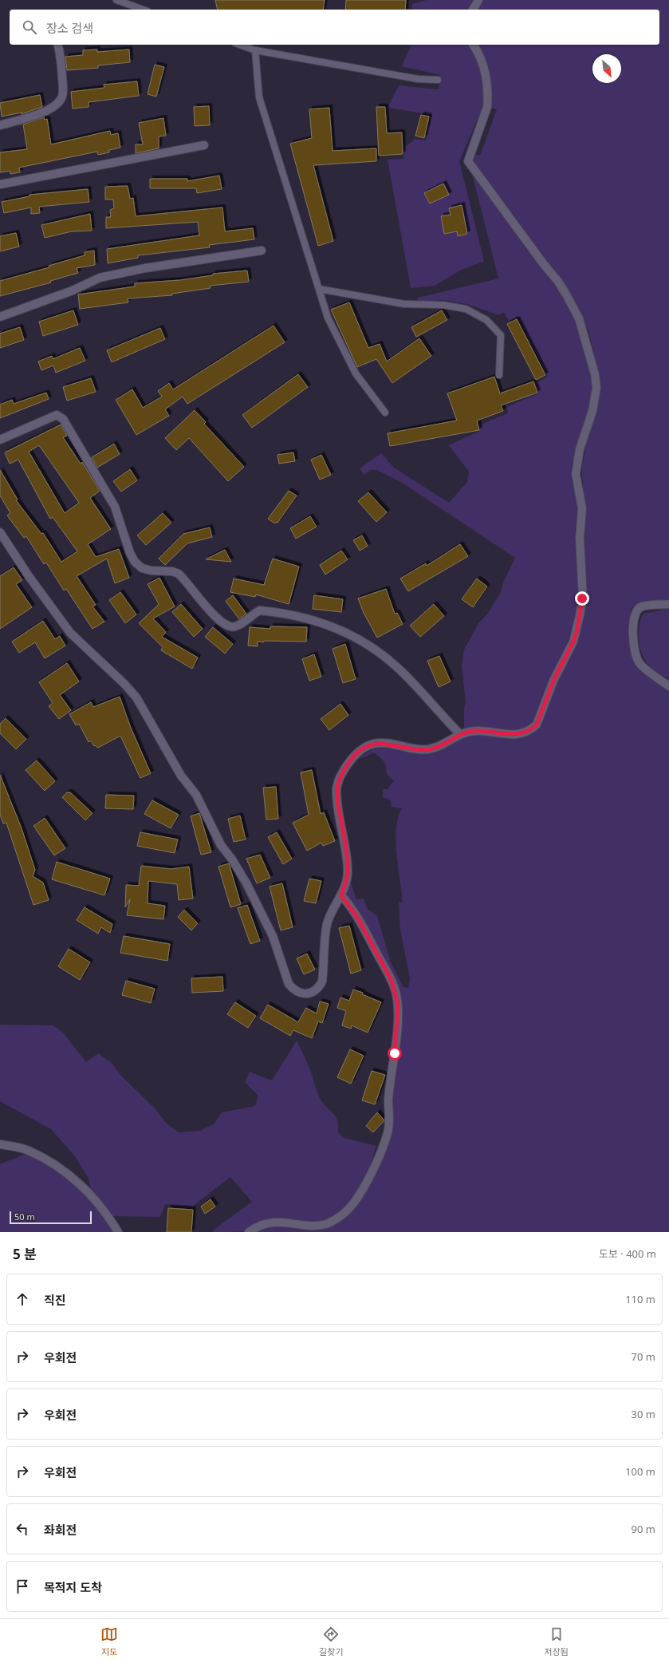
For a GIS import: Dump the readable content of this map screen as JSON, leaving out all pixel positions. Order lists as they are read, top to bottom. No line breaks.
{"scale_bar":"50 m","north":"bottom right","page":{"search":"장소 검색","scale":"50 m","heading":["5 분","도보 · 400 m"],"list":[["직진","110 m"],["우회전","70 m"],["우회전","30 m"],["우회전","100 m"],["좌회전","90 m"],"목적지 도착"],"nav":["지도","길찾기","저장됨"]}}
